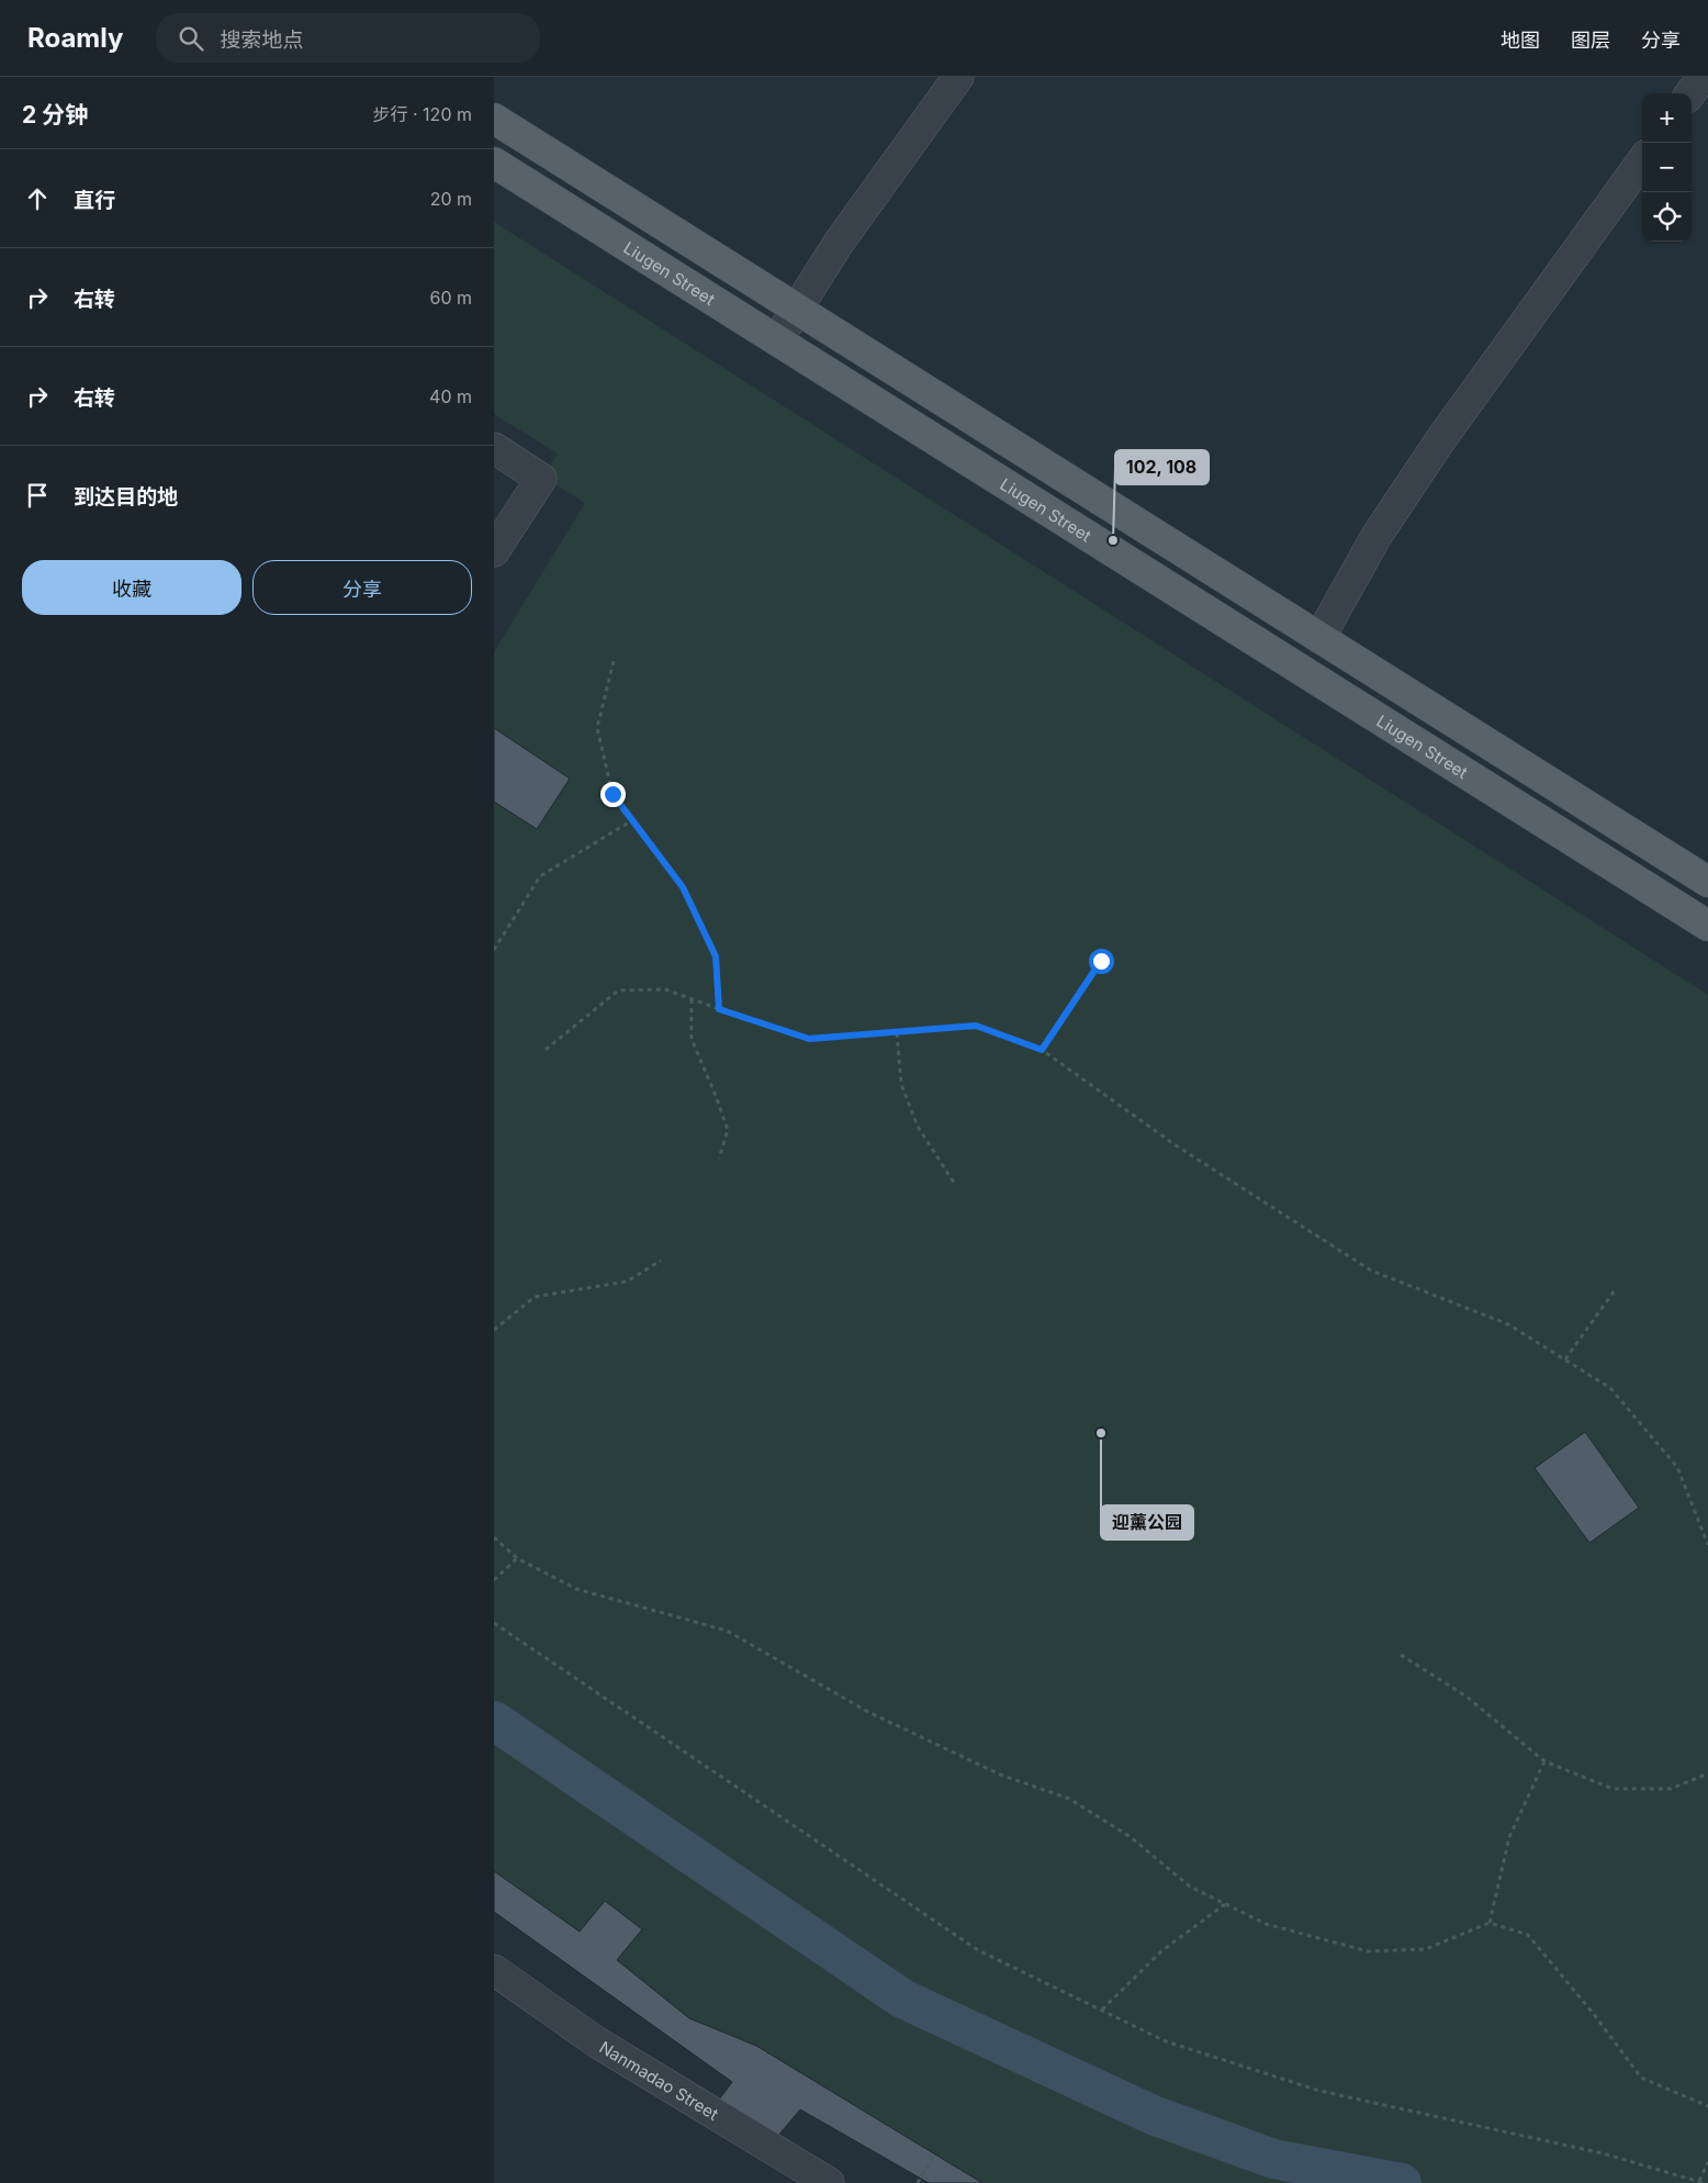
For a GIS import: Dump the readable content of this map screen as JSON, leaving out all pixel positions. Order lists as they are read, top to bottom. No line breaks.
{"streets":{"main road":["Liugen Street"],"street":["Nanmadao Street"]},"places":["102, 108","迎薰公园"],"page":{"header":"Roamly","search":"搜索地点","nav":["地图","图层","分享"],"heading":["2 分钟","步行 · 120 m"],"map_buttons":["+","−"],"list":[["直行","20 m"],["右转","60 m"],["右转","40 m"],"到达目的地"],"buttons":["收藏","分享"]}}
